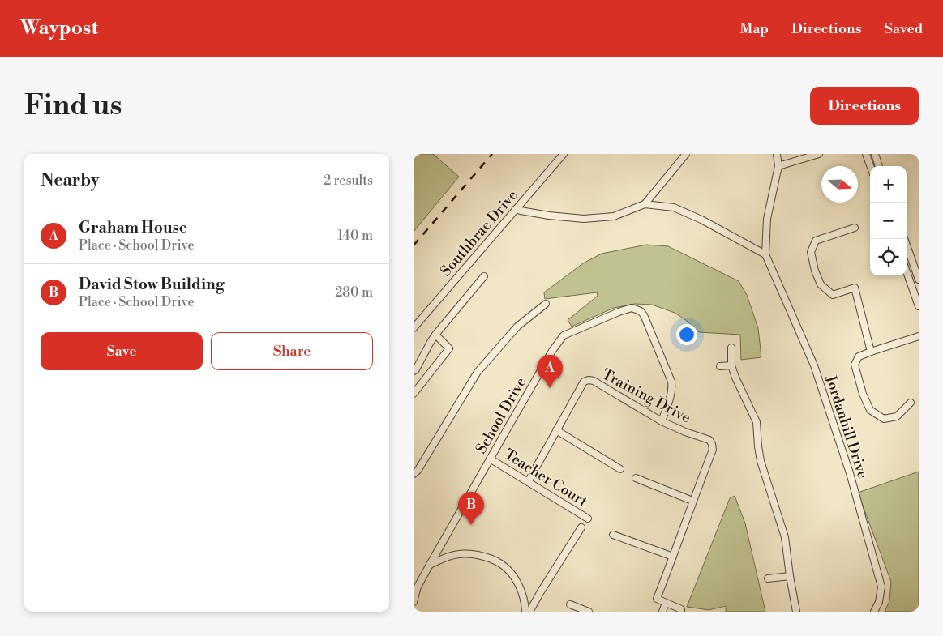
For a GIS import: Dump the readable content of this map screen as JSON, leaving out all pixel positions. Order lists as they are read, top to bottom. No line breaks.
{"streets":{"street":["Southbrae Drive","Training Drive","School Drive","Jordanhill Drive","Teacher Court"]},"crossings":[["Training Drive","School Drive"],["Training Drive","Teacher Court"],["School Drive","Teacher Court"]],"north":"right","page":{"header":"Waypost","nav":["Map","Directions","Saved"],"buttons":["Directions",["Save","Share"]],"title":"Find us","heading":["Nearby","2 results"],"map_buttons":["+","−"],"list":[{"mark":"A","name":"Graham House","note":"Place · School Drive","value":"140 m"},{"mark":"B","name":"David Stow Building","note":"Place · School Drive","value":"280 m"}],"pins":["A","B"]}}
